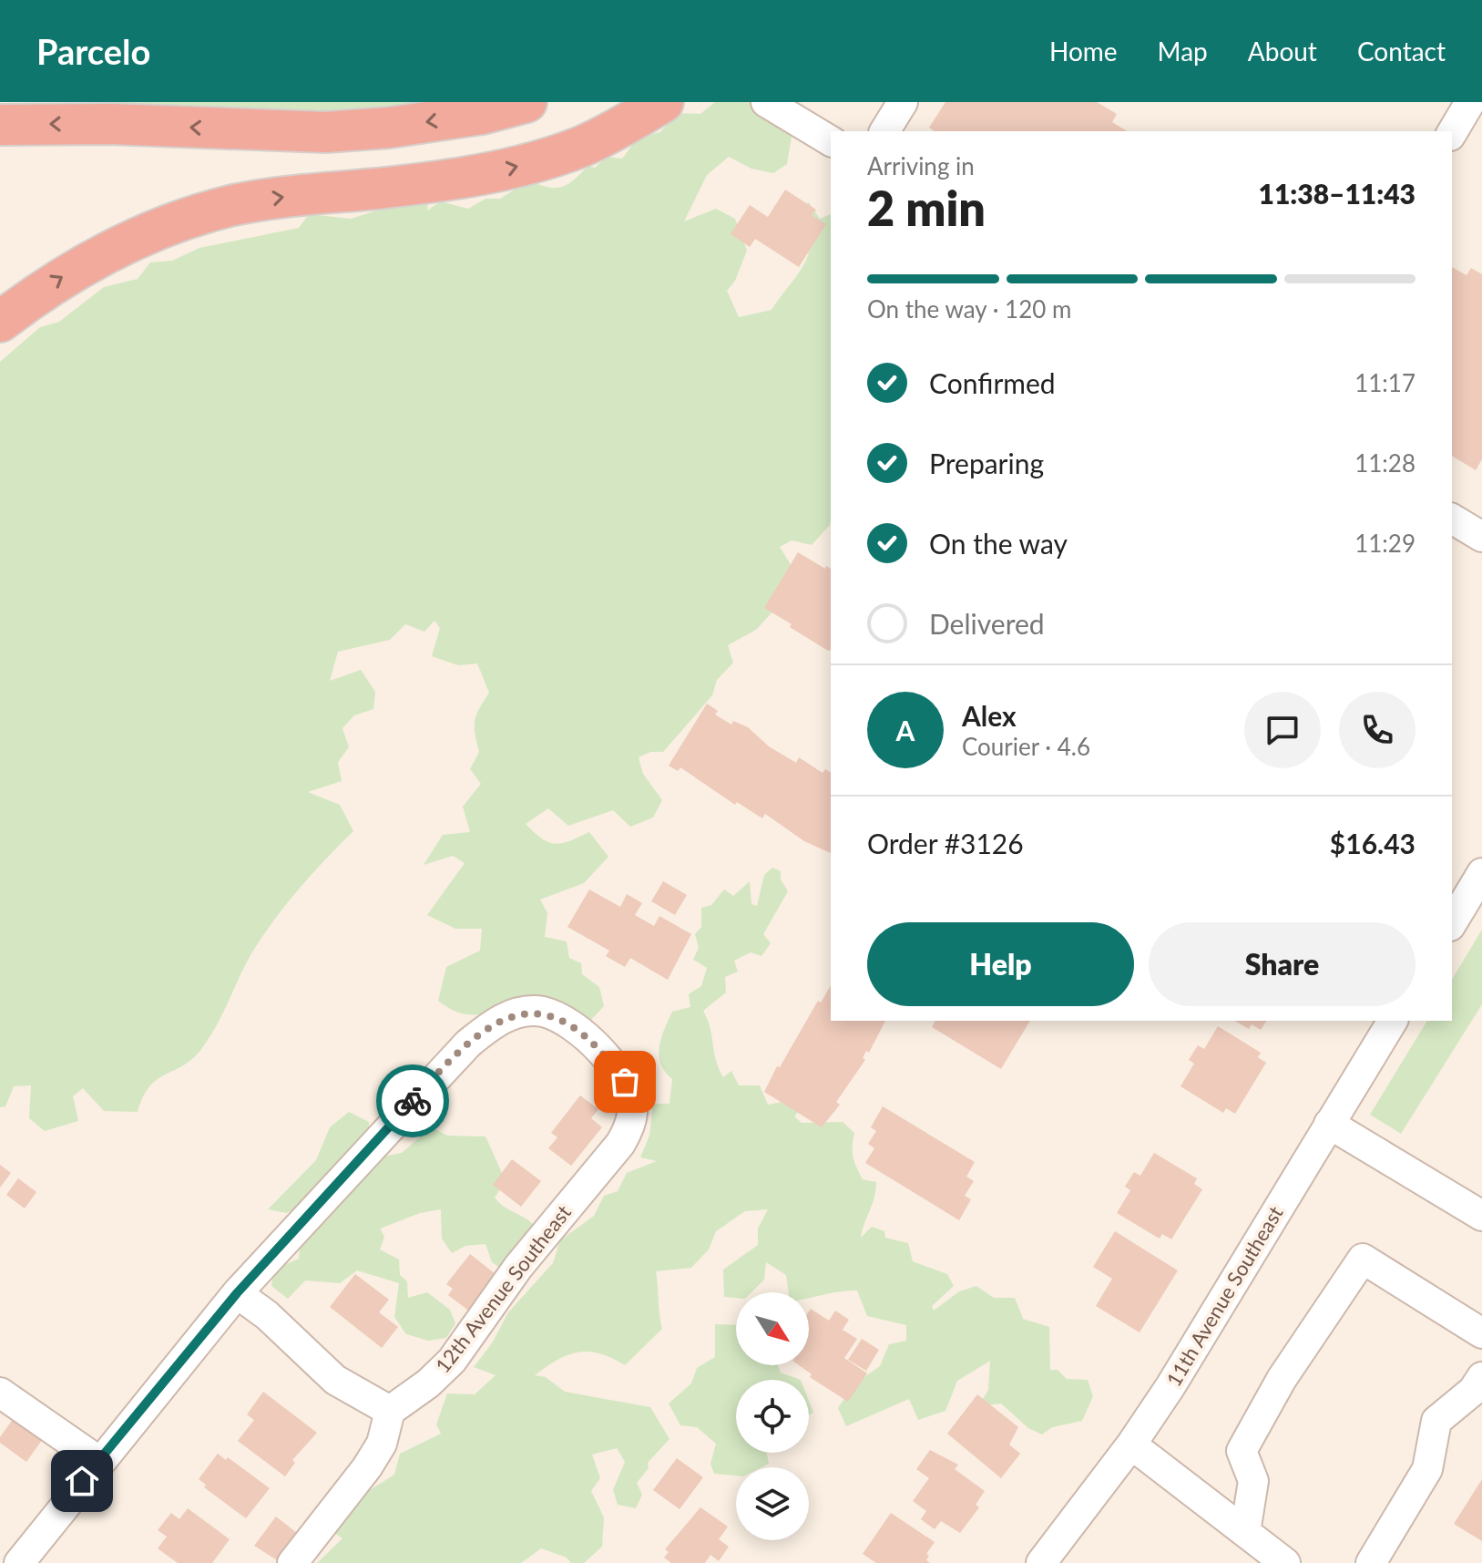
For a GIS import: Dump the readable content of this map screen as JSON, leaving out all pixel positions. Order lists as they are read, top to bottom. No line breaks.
{"streets":{"street":["12th Avenue Southeast","11th Avenue Southeast"]},"north":"bottom right","page":{"header":"Parcelo","nav":["Home","Map","About","Contact"],"heading":["2 min","Arriving in","11:38–11:43"],"panel":["Alex","Courier · 4.6","Order #3126","$16.43"],"bar":"On the way · 120 m","list":[["Confirmed","11:17"],["Preparing","11:28"],["On the way","11:29"],"Delivered"],"round":"A","buttons":["Help","Share"]}}
